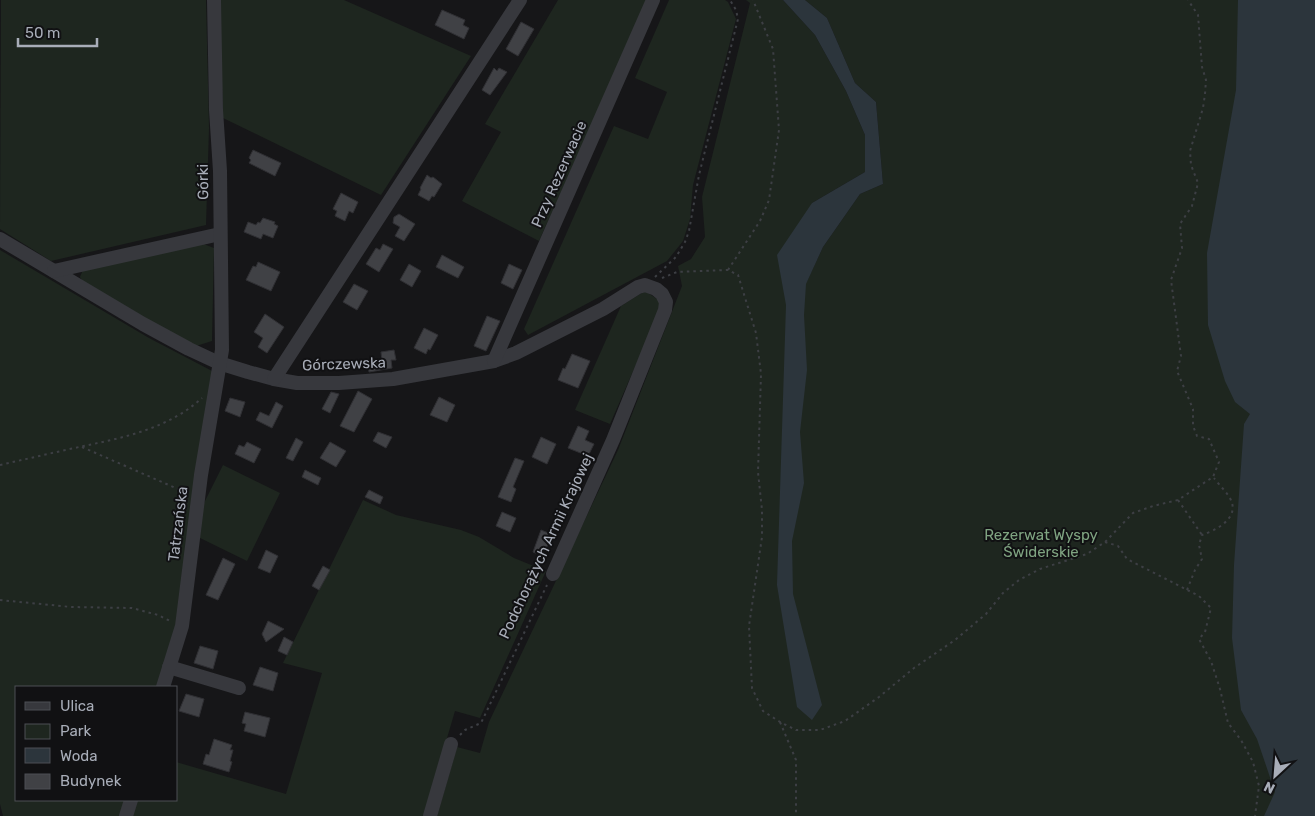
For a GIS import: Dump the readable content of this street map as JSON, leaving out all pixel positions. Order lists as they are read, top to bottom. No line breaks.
{"streets":{"street":["Przy Rezerwacie","Górki","Górczewska","Tatrzańska","Podchorążych Armii Krajowej"]},"crossings":[["Przy Rezerwacie","Górczewska"],["Górki","Górczewska"],["Górki","Tatrzańska"],["Górczewska","Tatrzańska"],["Górczewska","Podchorążych Armii Krajowej"]],"parks":["Rezerwat Wyspy Świderskie"],"legend":["Ulica","Park","Woda","Budynek"],"scale_bar":"50 m","north":"bottom left"}
